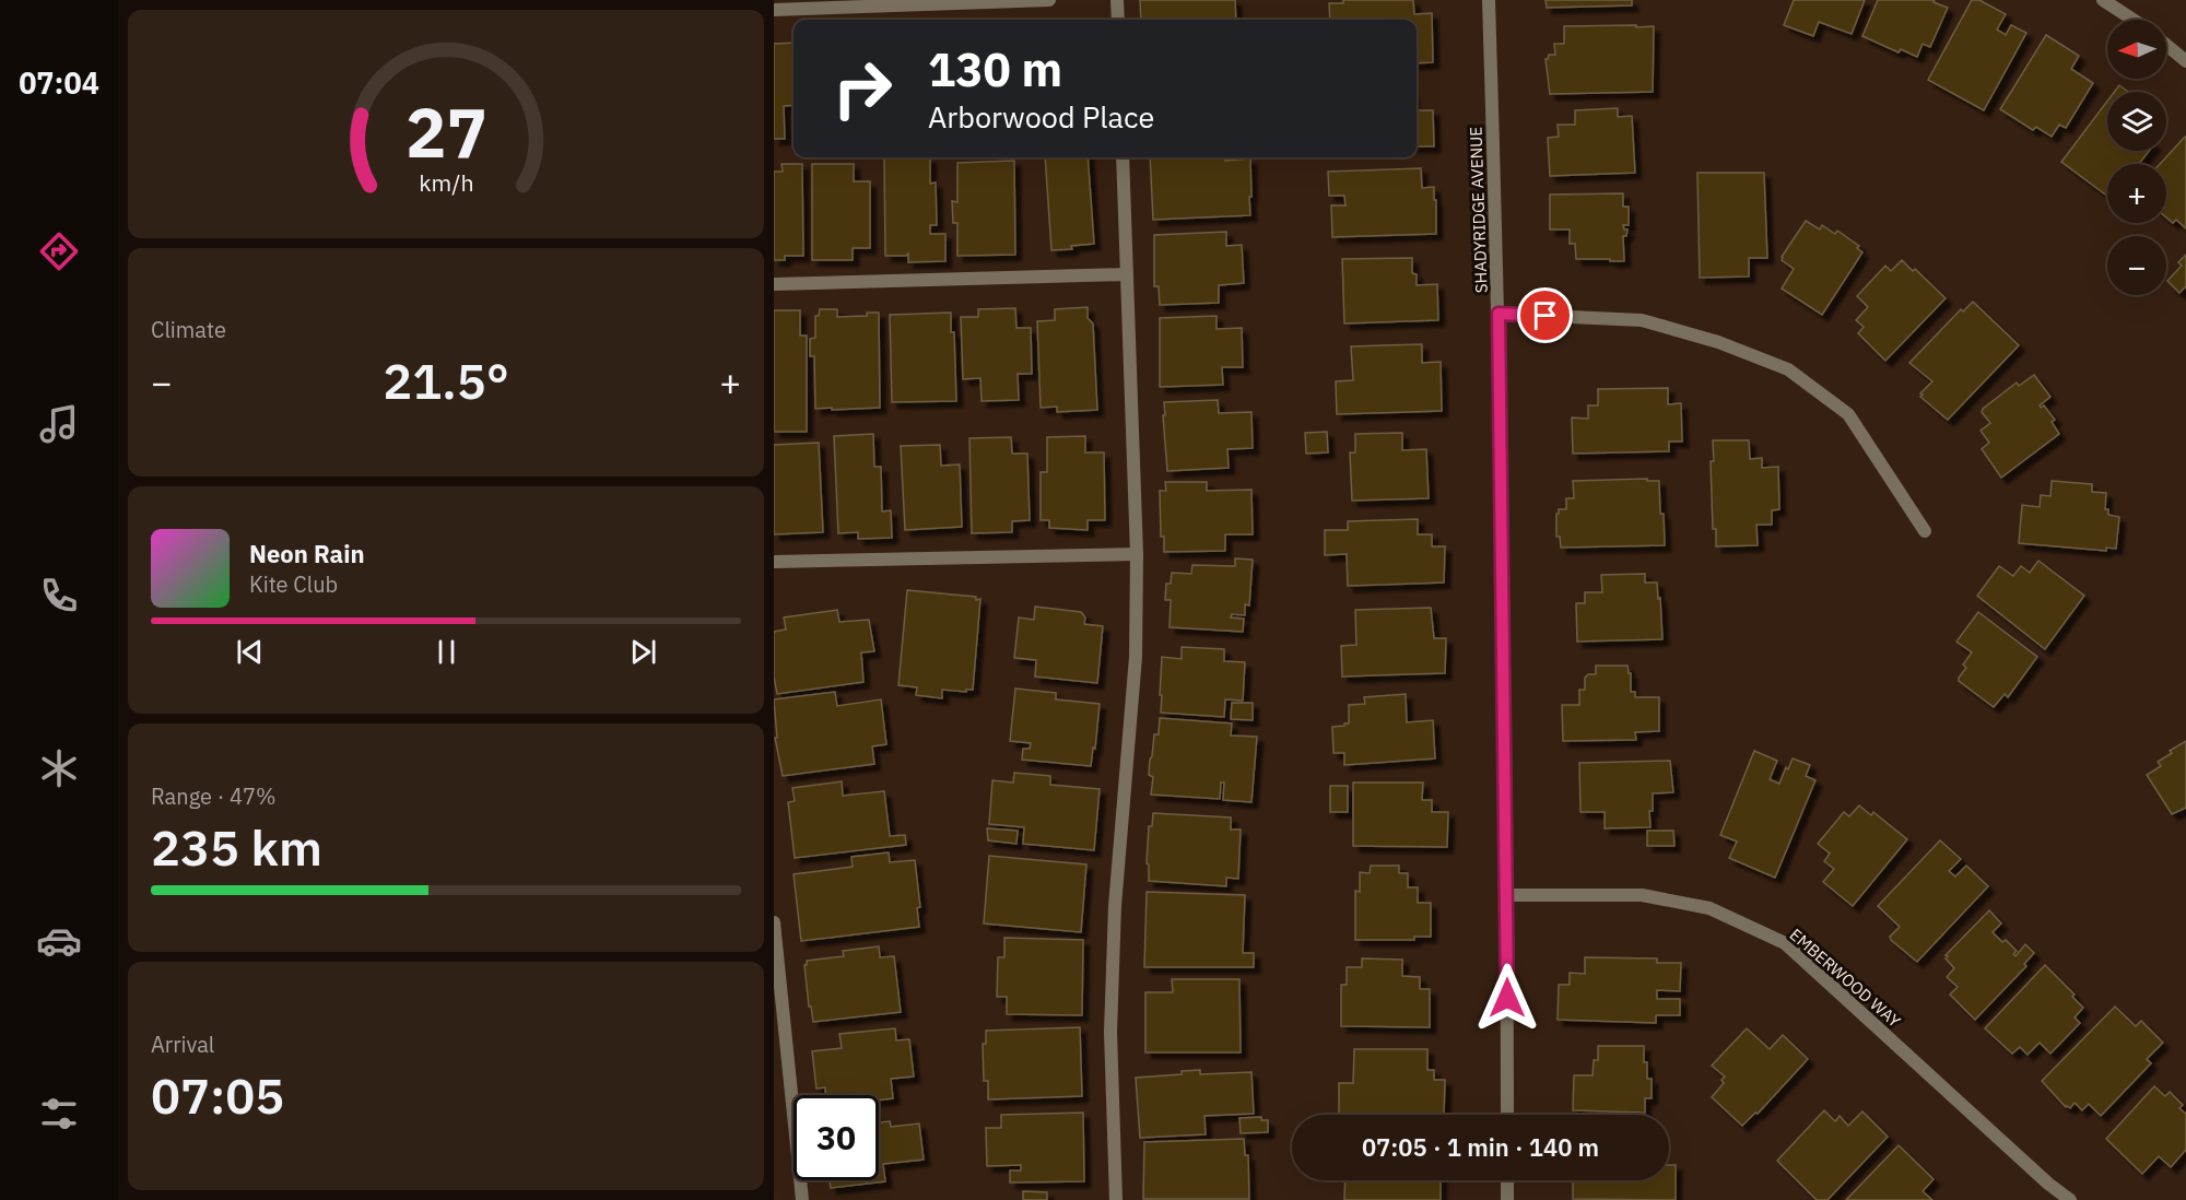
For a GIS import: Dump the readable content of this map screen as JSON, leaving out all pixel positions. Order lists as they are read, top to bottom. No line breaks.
{"streets":{"street":["SHADYRIDGE AVENUE","EMBERWOOD WAY"]},"crossings":[["SHADYRIDGE AVENUE","EMBERWOOD WAY"]],"north":"left","page":{"tabs":"07:04","map_buttons":["+","−"],"turn":["130 m","Arborwood Place"],"tile":["Climate",["Range · 47%","235 km"],["Arrival","07:05"]],"heat":["−","21.5°","+"],"song":["Neon Rain","Kite Club"],"limit":"30","trip":"07:05 · 1 min · 140 m","gauge":["27","km/h"]}}
